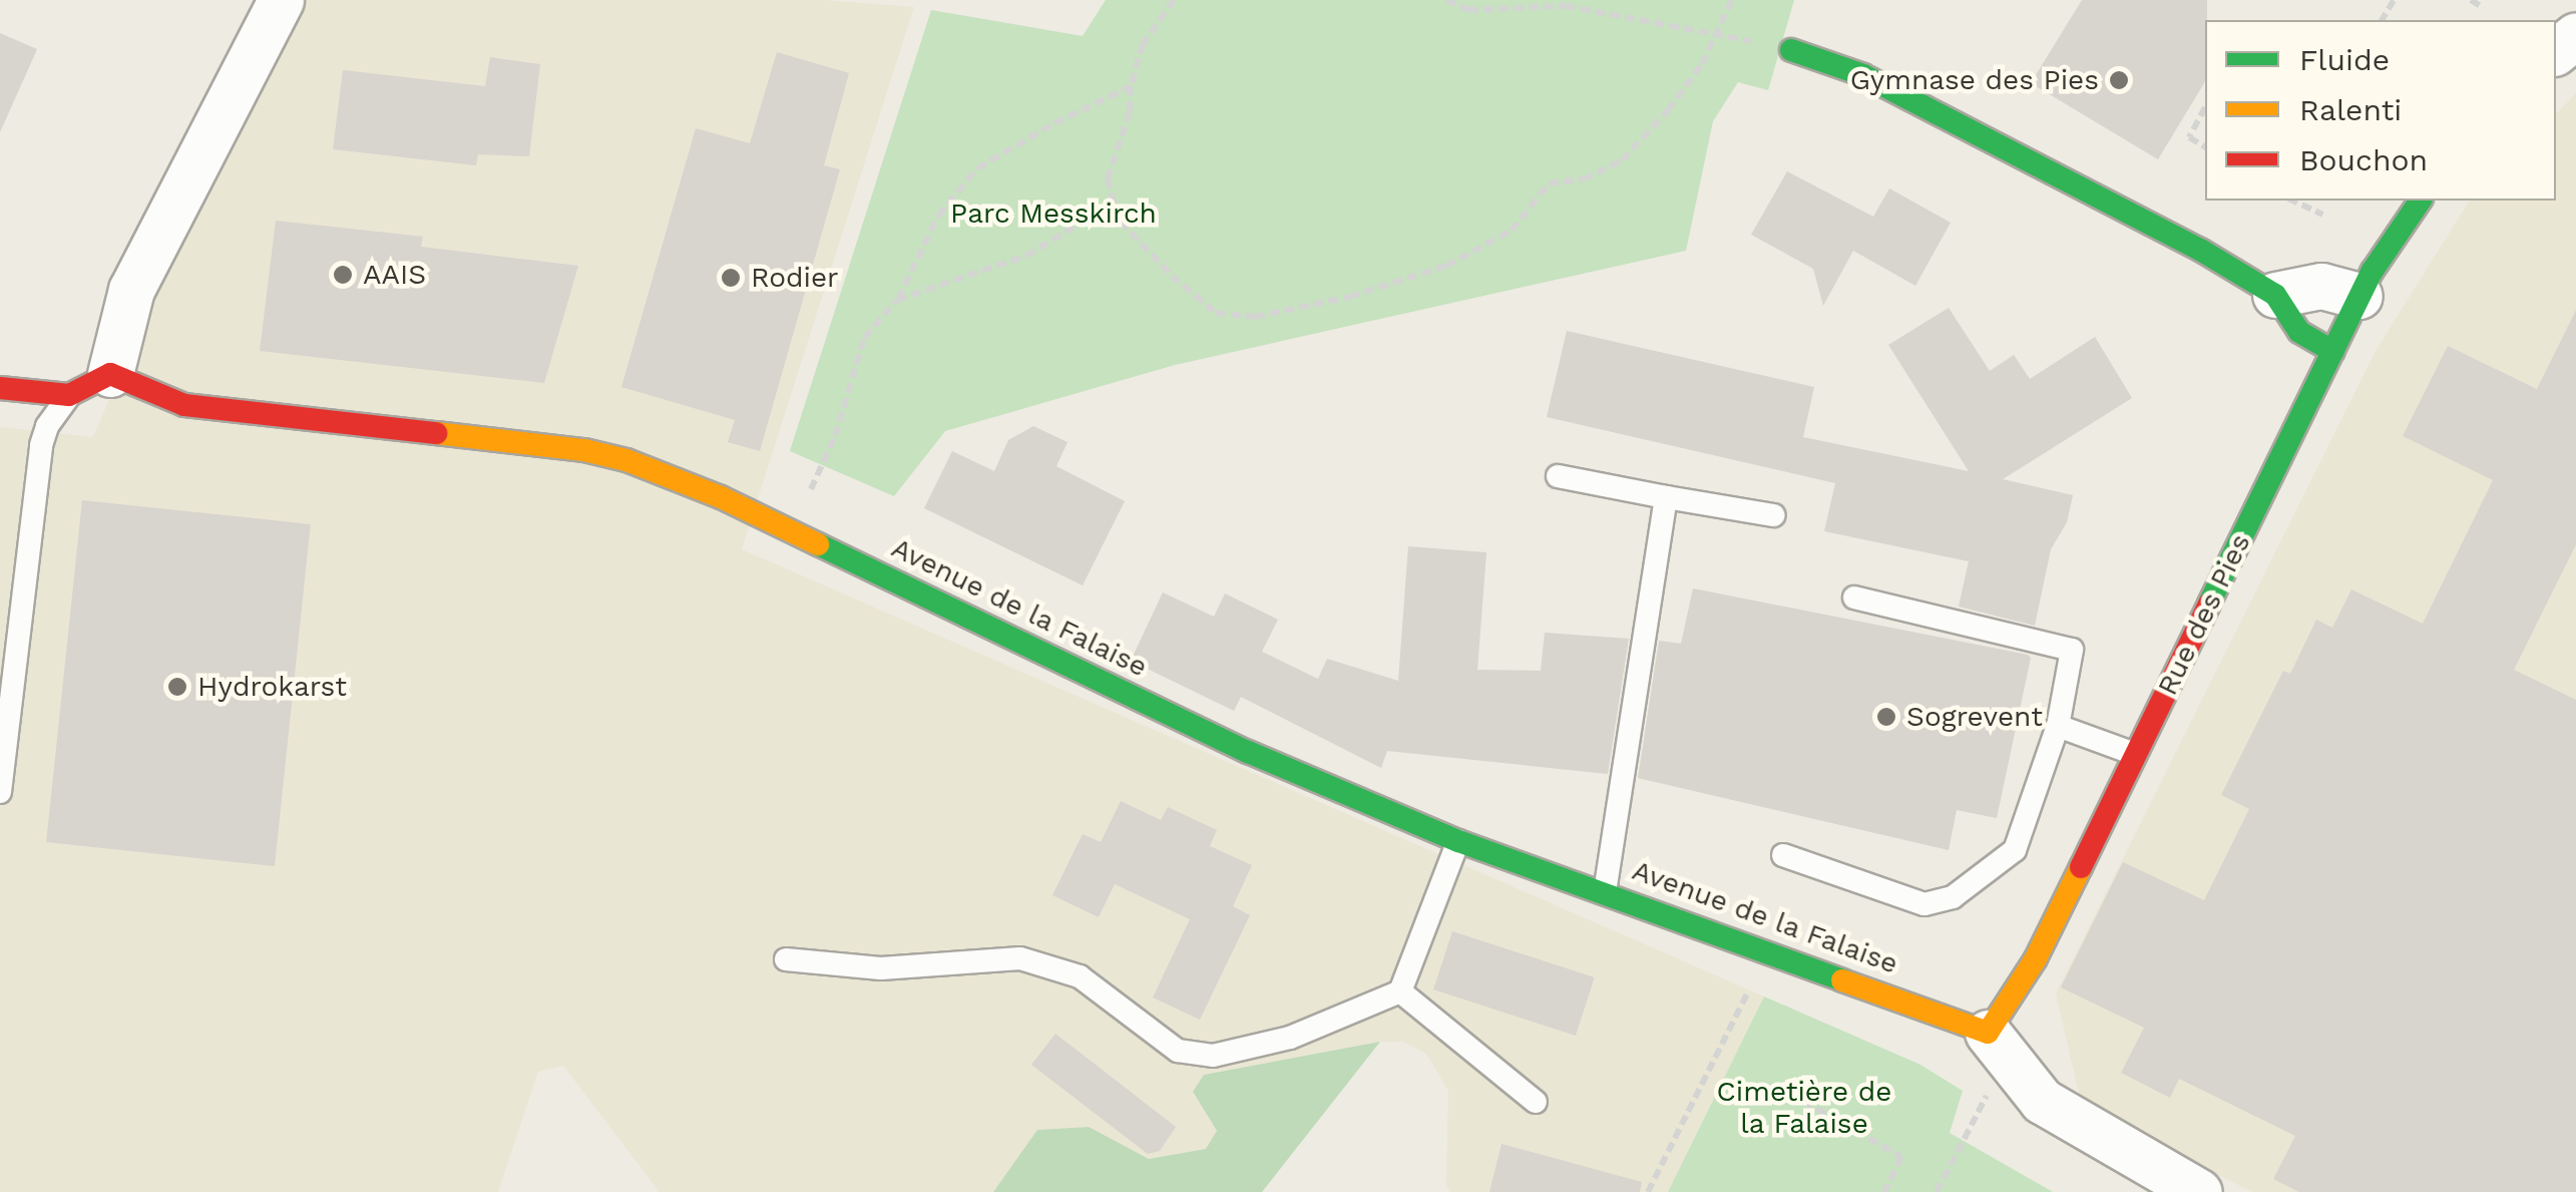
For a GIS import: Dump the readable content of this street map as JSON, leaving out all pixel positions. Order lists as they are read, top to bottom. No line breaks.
{"streets":{"street":["Avenue de la Falaise","Rue des Pies"]},"crossings":[["Avenue de la Falaise","Rue des Pies"]],"parks":["Parc Messkirch","Cimetière de la Falaise"],"places":["Gymnase des Pies","AAIS","Rodier","Hydrokarst","Sogrevent"],"legend":["Fluide","Ralenti","Bouchon"]}
